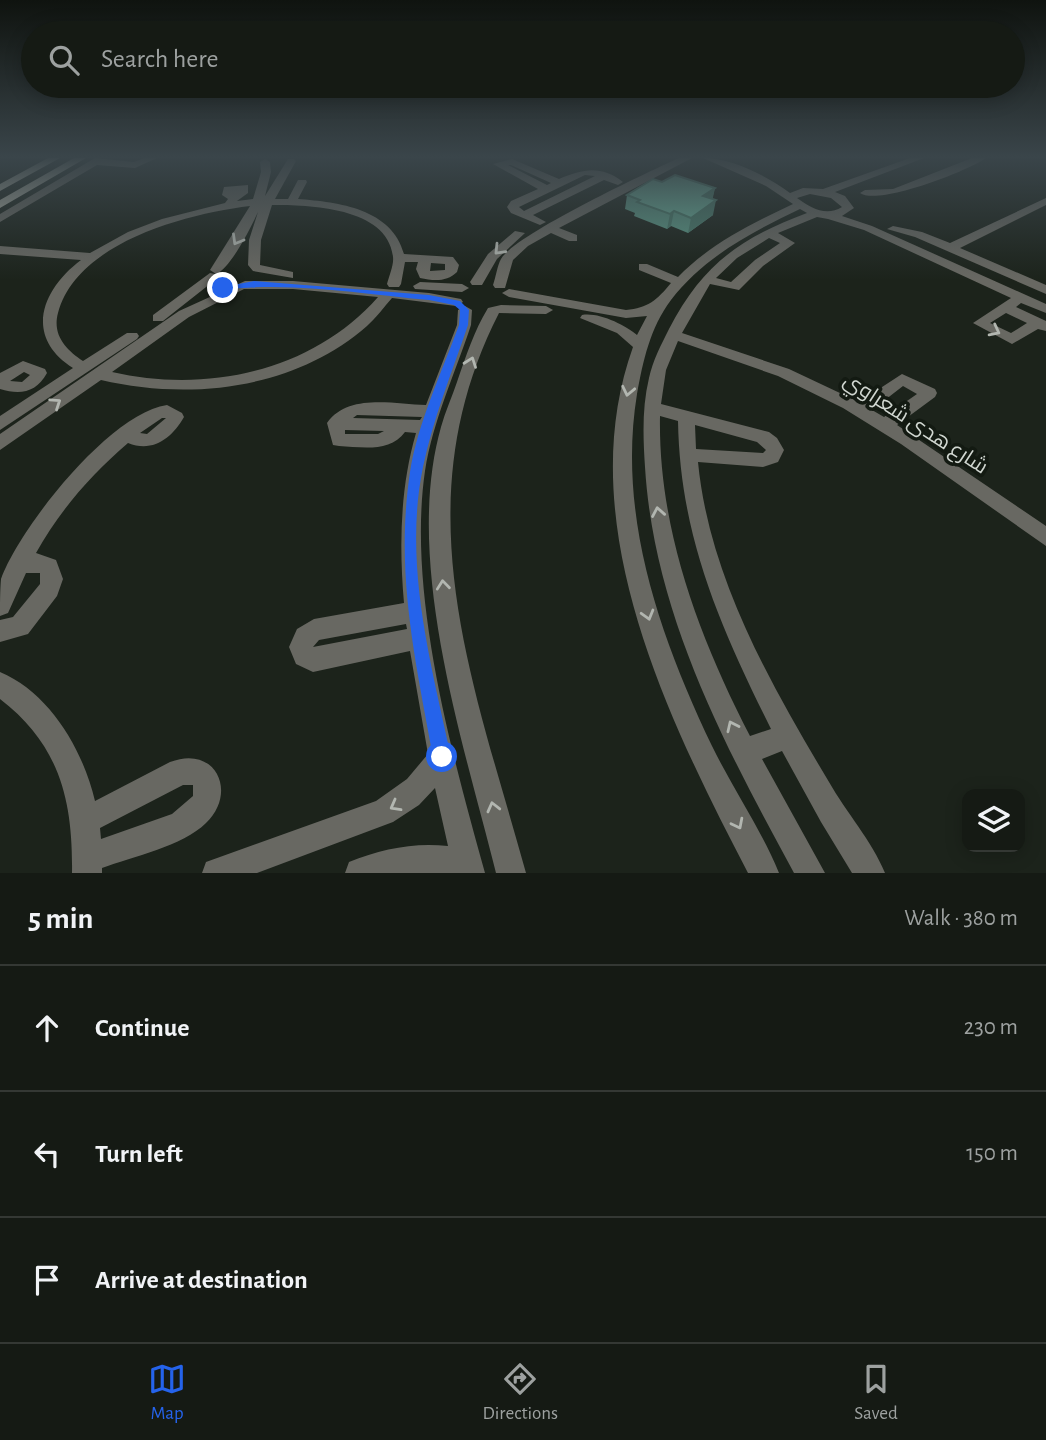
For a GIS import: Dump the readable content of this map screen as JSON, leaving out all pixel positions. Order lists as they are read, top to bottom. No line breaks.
{"streets":{"street":["شارع هدى شعراوي"]},"page":{"search":"Search here","heading":["5 min","Walk · 380 m"],"list":[["Continue","230 m"],["Turn left","150 m"],"Arrive at destination"],"nav":["Map","Directions","Saved"]}}
